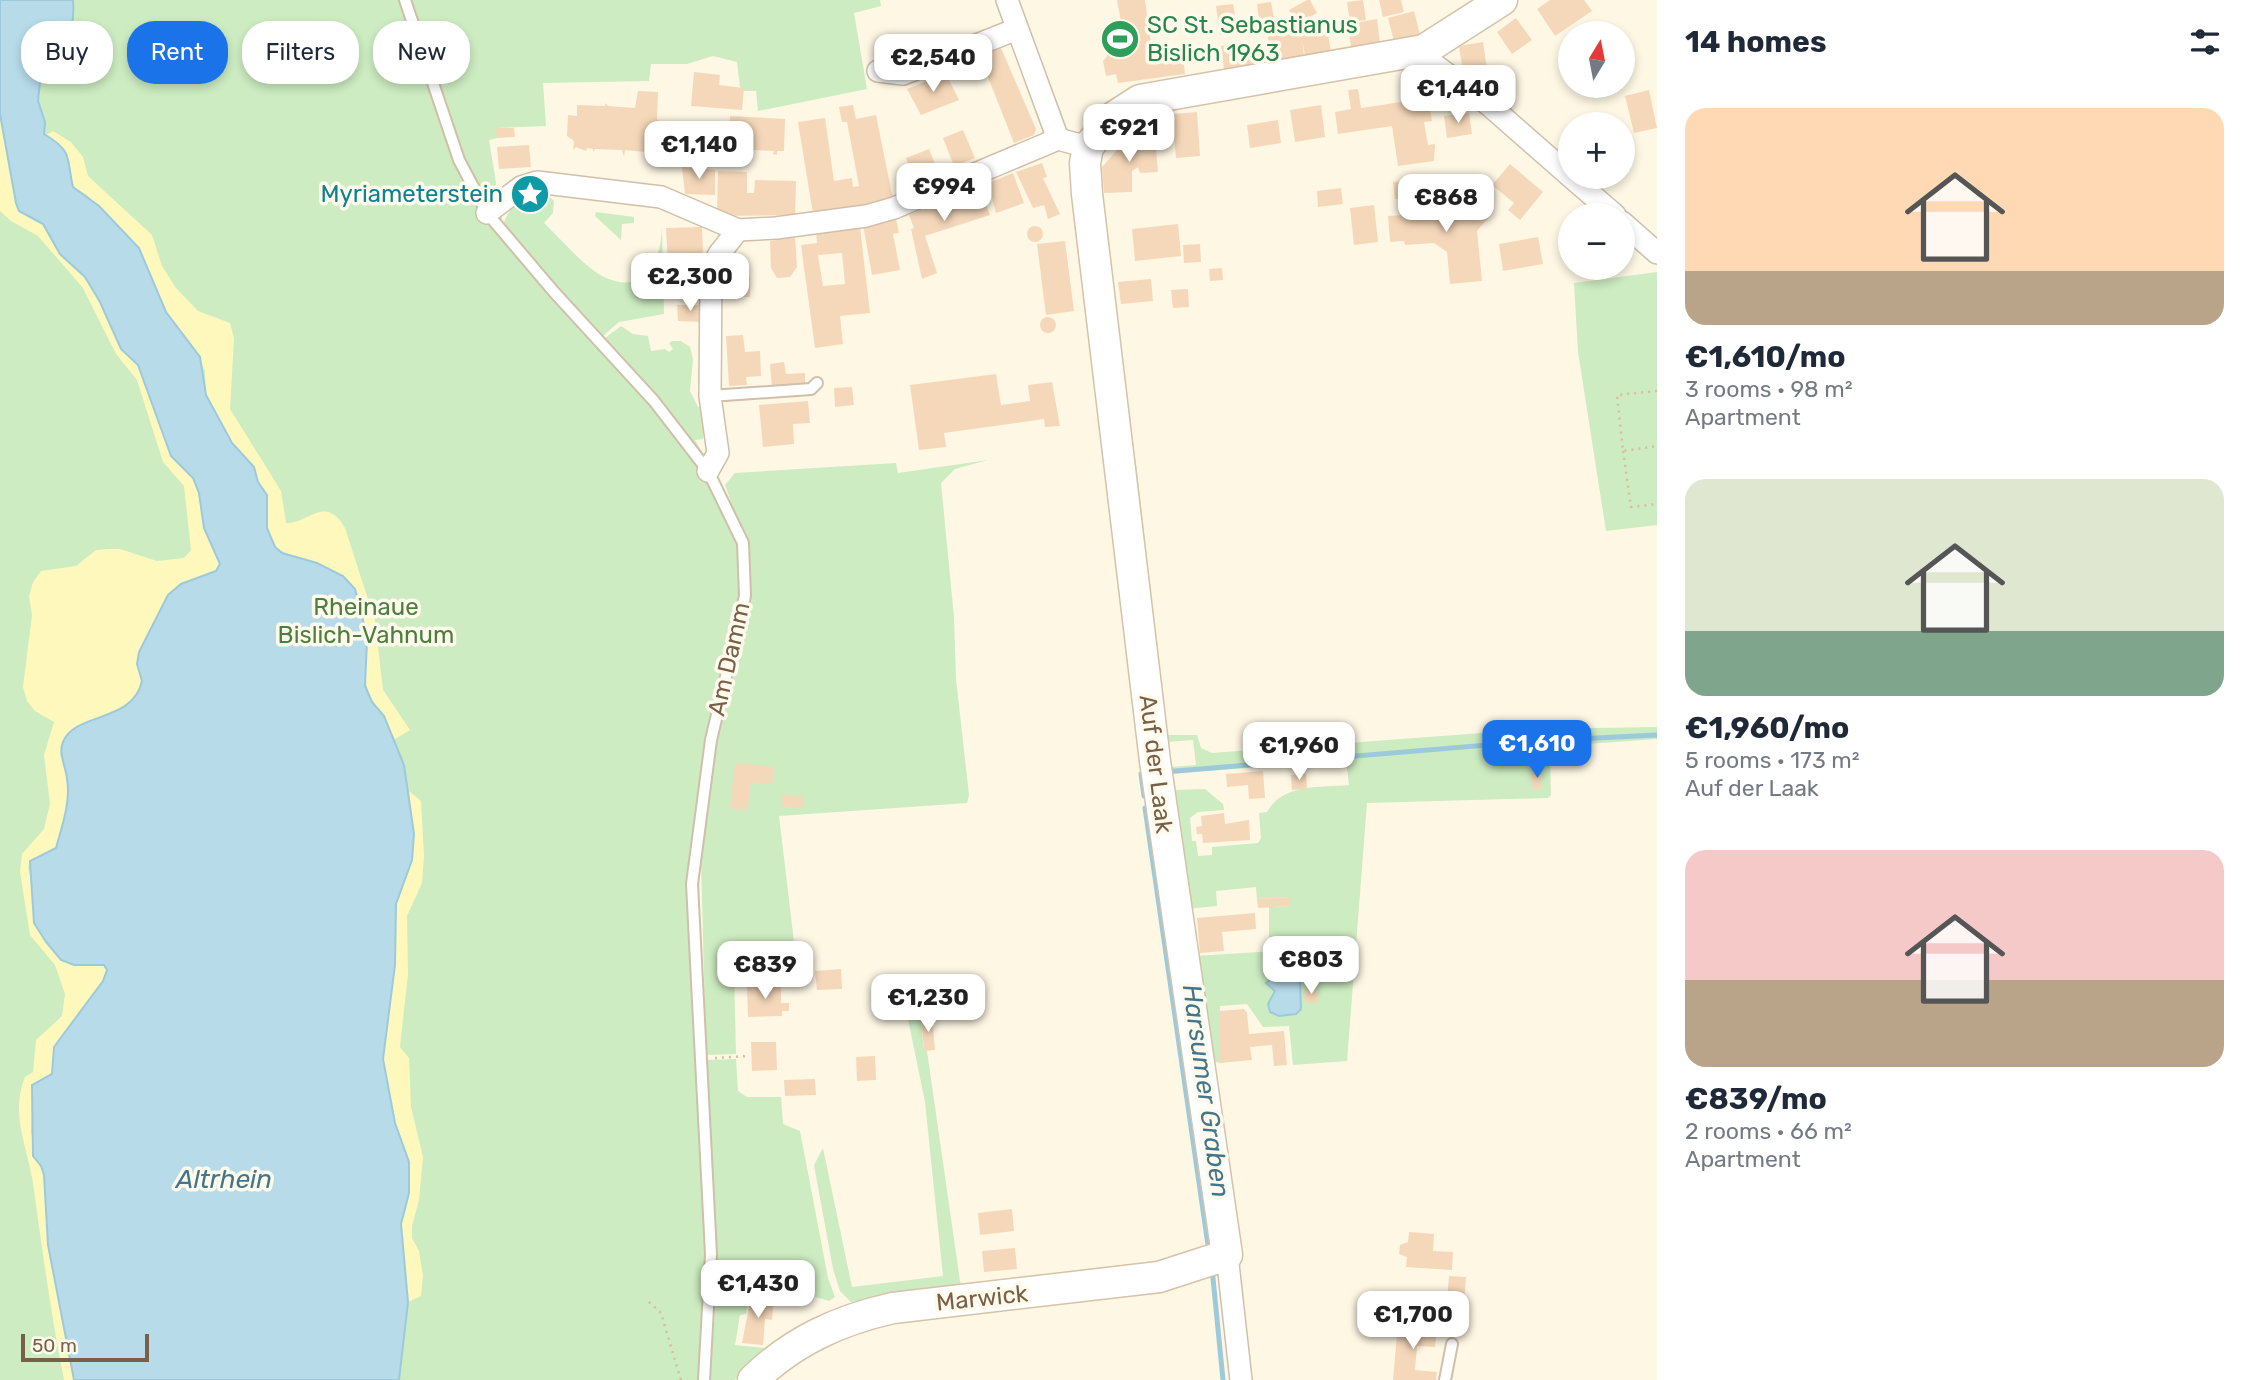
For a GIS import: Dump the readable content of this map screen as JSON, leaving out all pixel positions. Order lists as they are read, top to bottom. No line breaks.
{"streets":{"main road":["Auf der Laak","Marwick"],"lane":["Am Damm"]},"crossings":[["Auf der Laak","Marwick"]],"water":["Harsumer Graben","Altrhein"],"parks":["Rheinaue Bislich-Vahnum"],"places":{"sports":["SC St. Sebastianus Bislich 1963"],"place":["Myriameterstein"]},"scale_bar":"50 m","north":"top","page":{"heading":"14 homes","map_buttons":["+","−"],"chip":["Buy","Rent","Filters","New"],"price":["€2,540","€1,440","€921","€1,140","€994","€868","€2,300","€1,610","€1,960","€803","€839","€1,230","€1,430","€1,700"],"list":[{"name":"€1,610/mo","note":"3 rooms · 98 m² · Apartment"},{"name":"€1,960/mo","note":"5 rooms · 173 m² · Auf der Laak"},{"name":"€839/mo","note":"2 rooms · 66 m² · Apartment"}],"scale":"50 m"}}
